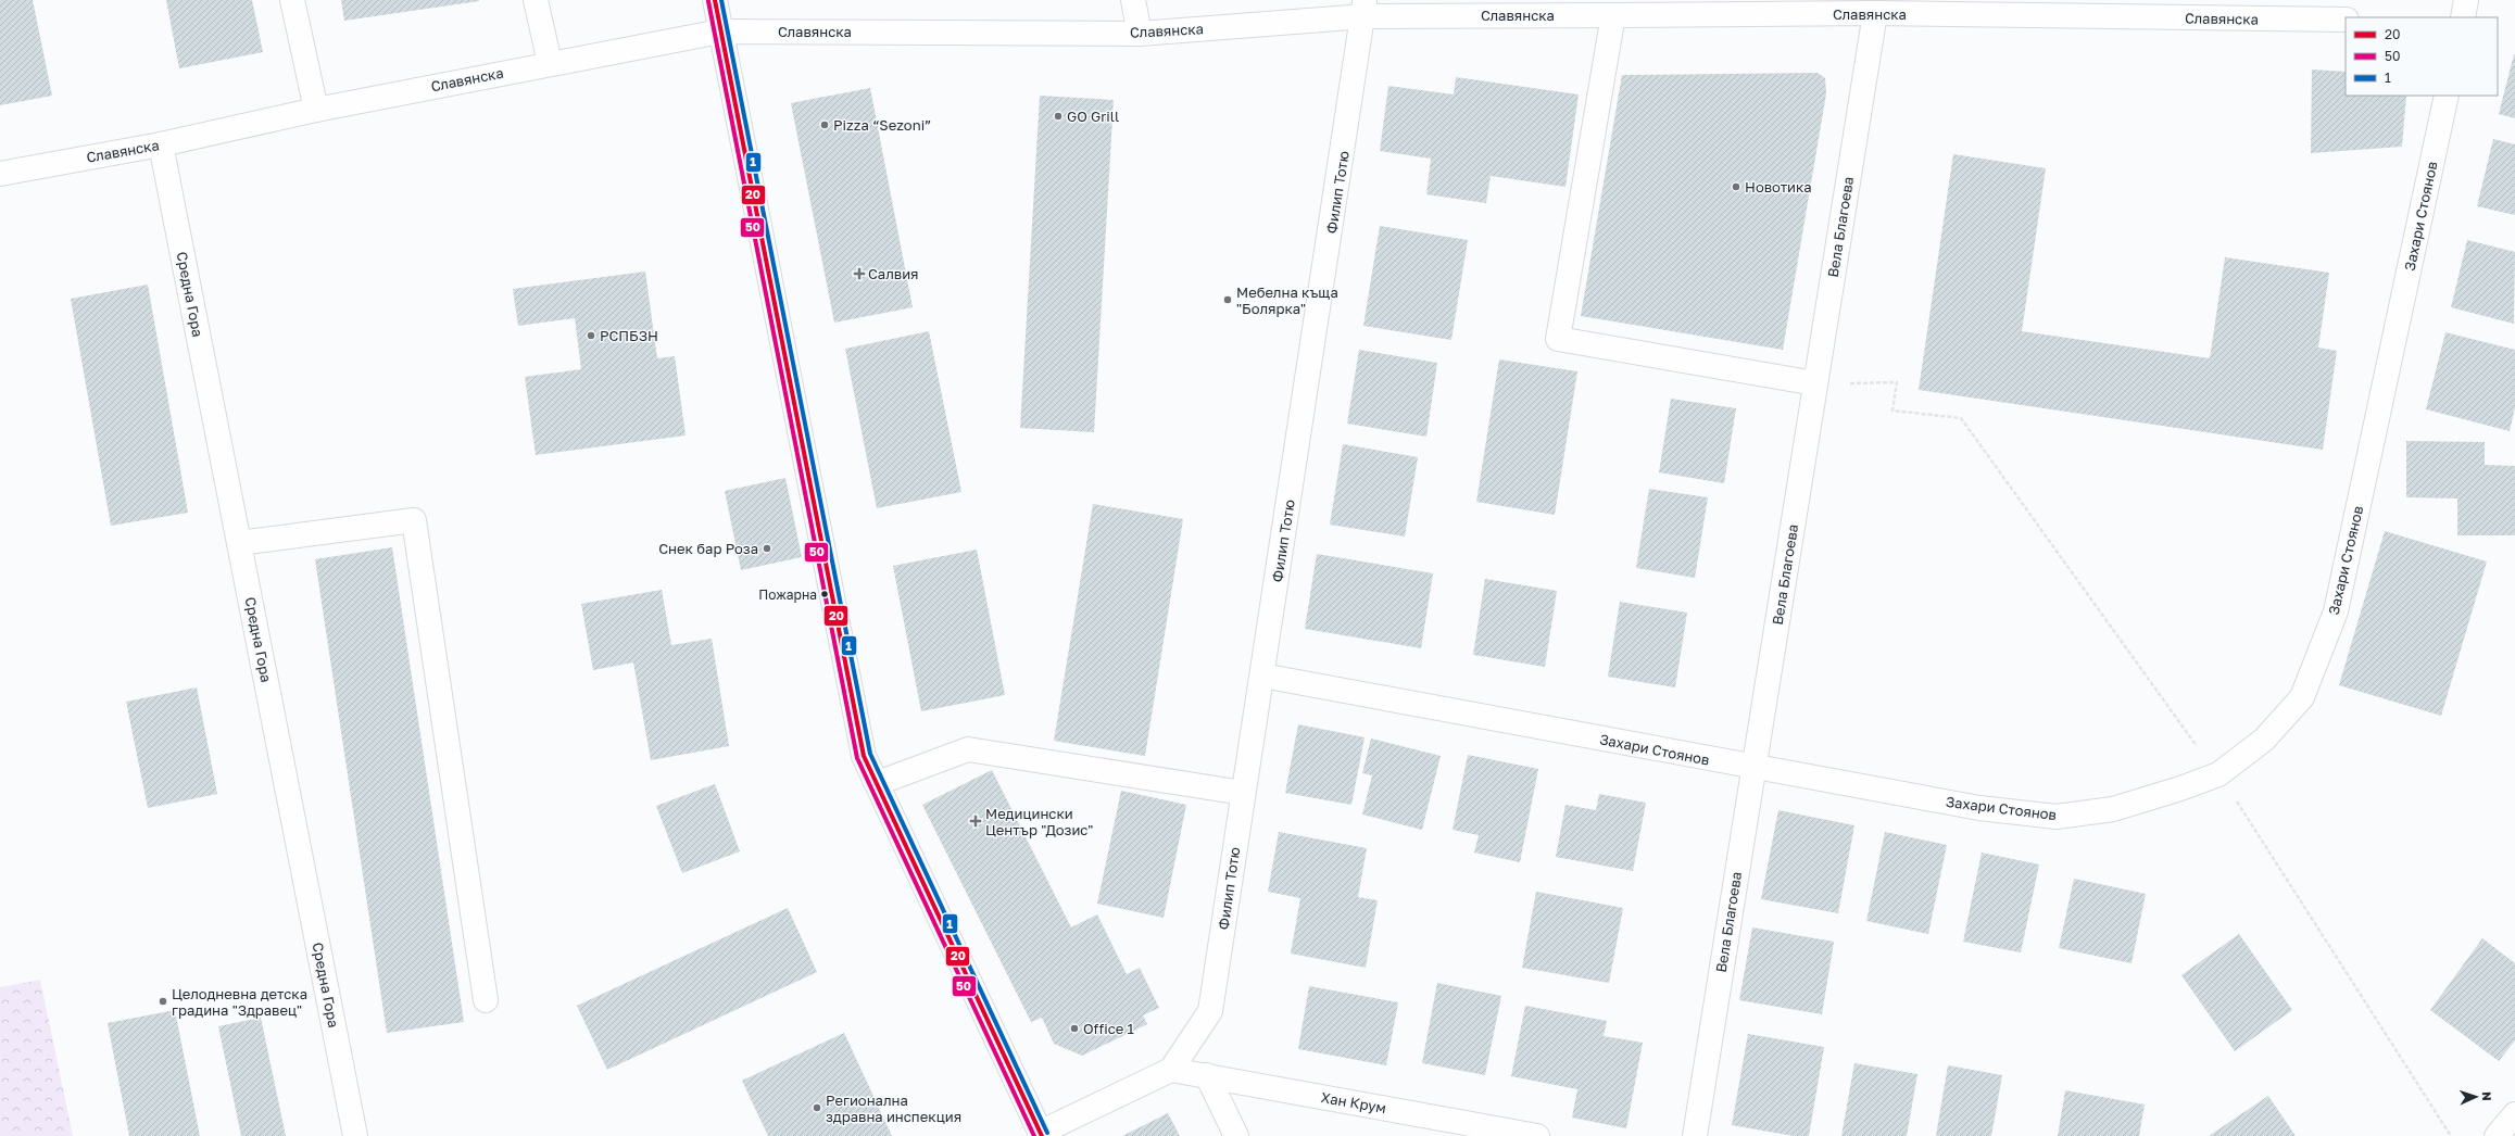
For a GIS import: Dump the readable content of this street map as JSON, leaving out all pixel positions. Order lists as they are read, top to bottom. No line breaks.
{"streets":{"street":["Славянска","Филип Тотю","Захари Стоянов","Вела Благоева","Средна Гора","Хан Крум"]},"crossings":[["Славянска","Филип Тотю"],["Славянска","Вела Благоева"],["Славянска","Средна Гора"],["Филип Тотю","Захари Стоянов"],["Филип Тотю","Хан Крум"],["Захари Стоянов","Вела Благоева"]],"places":{"other":["GO Grill","Pizza “Sezoni”","Новотика","Мебелна къща \"Болярка\"","РСПБЗН","Снек бар Роза","Пожарна","Целодневна детска градина \"Здравец\"","Office 1","Регионална здравна инспекция"],"health":["Салвия","Медицински Център \"Дозис\""]},"lines":["transit line 20","transit line 1","transit line 50"],"legend":["20","50","1"],"north":"right"}
